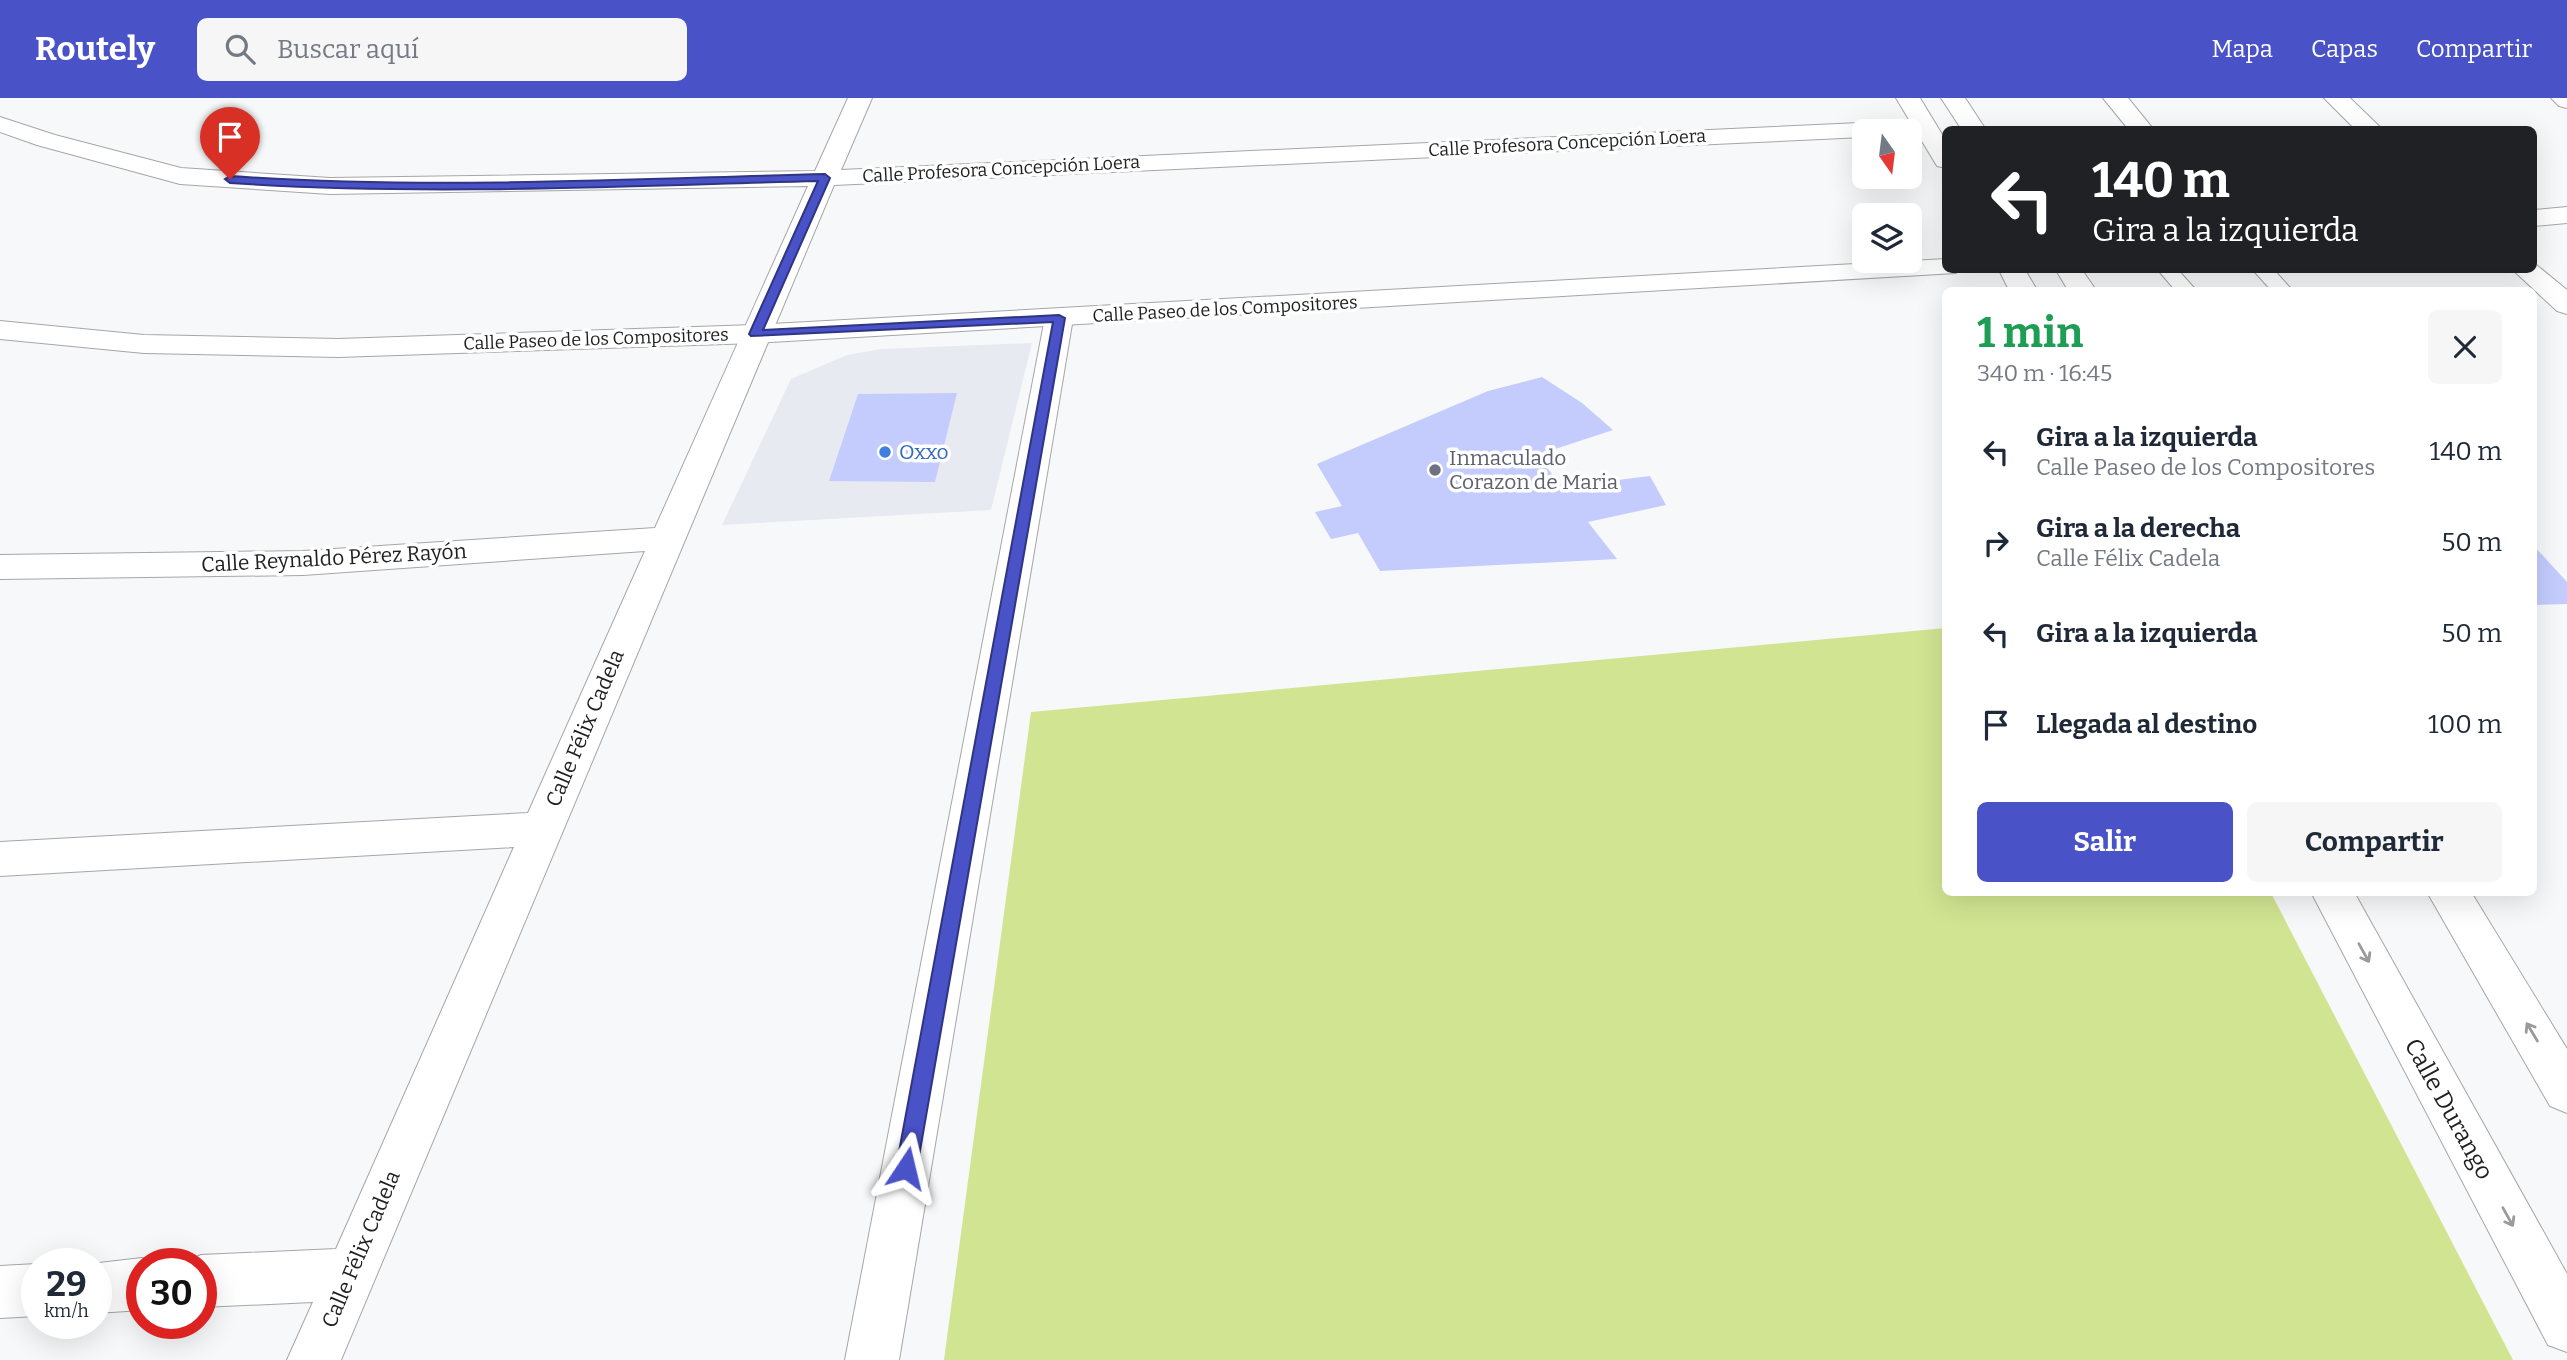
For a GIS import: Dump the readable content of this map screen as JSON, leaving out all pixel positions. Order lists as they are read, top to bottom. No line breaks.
{"streets":{"street":["Calle Profesora Concepción Loera","Calle Paseo de los Compositores","Calle Reynaldo Pérez Rayón","Calle Félix Cadela","Calle Durango"]},"crossings":[["Calle Profesora Concepción Loera","Calle Félix Cadela"],["Calle Paseo de los Compositores","Calle Félix Cadela"],["Calle Reynaldo Pérez Rayón","Calle Félix Cadela"]],"places":["Oxxo","Inmaculado Corazon de Maria"],"north":"bottom","page":{"header":"Routely","search":"Buscar aquí","nav":["Mapa","Capas","Compartir"],"turn":["140 m","Gira a la izquierda"],"heading":["1 min","340 m · 16:45"],"list":[{"name":"Gira a la izquierda","note":"Calle Paseo de los Compositores","value":"140 m"},{"name":"Gira a la derecha","note":"Calle Félix Cadela","value":"50 m"},{"name":"Gira a la izquierda","value":"50 m"},{"name":"Llegada al destino","value":"100 m"}],"buttons":["Salir","Compartir"],"speed":"29 km/h","limit":"30"}}
